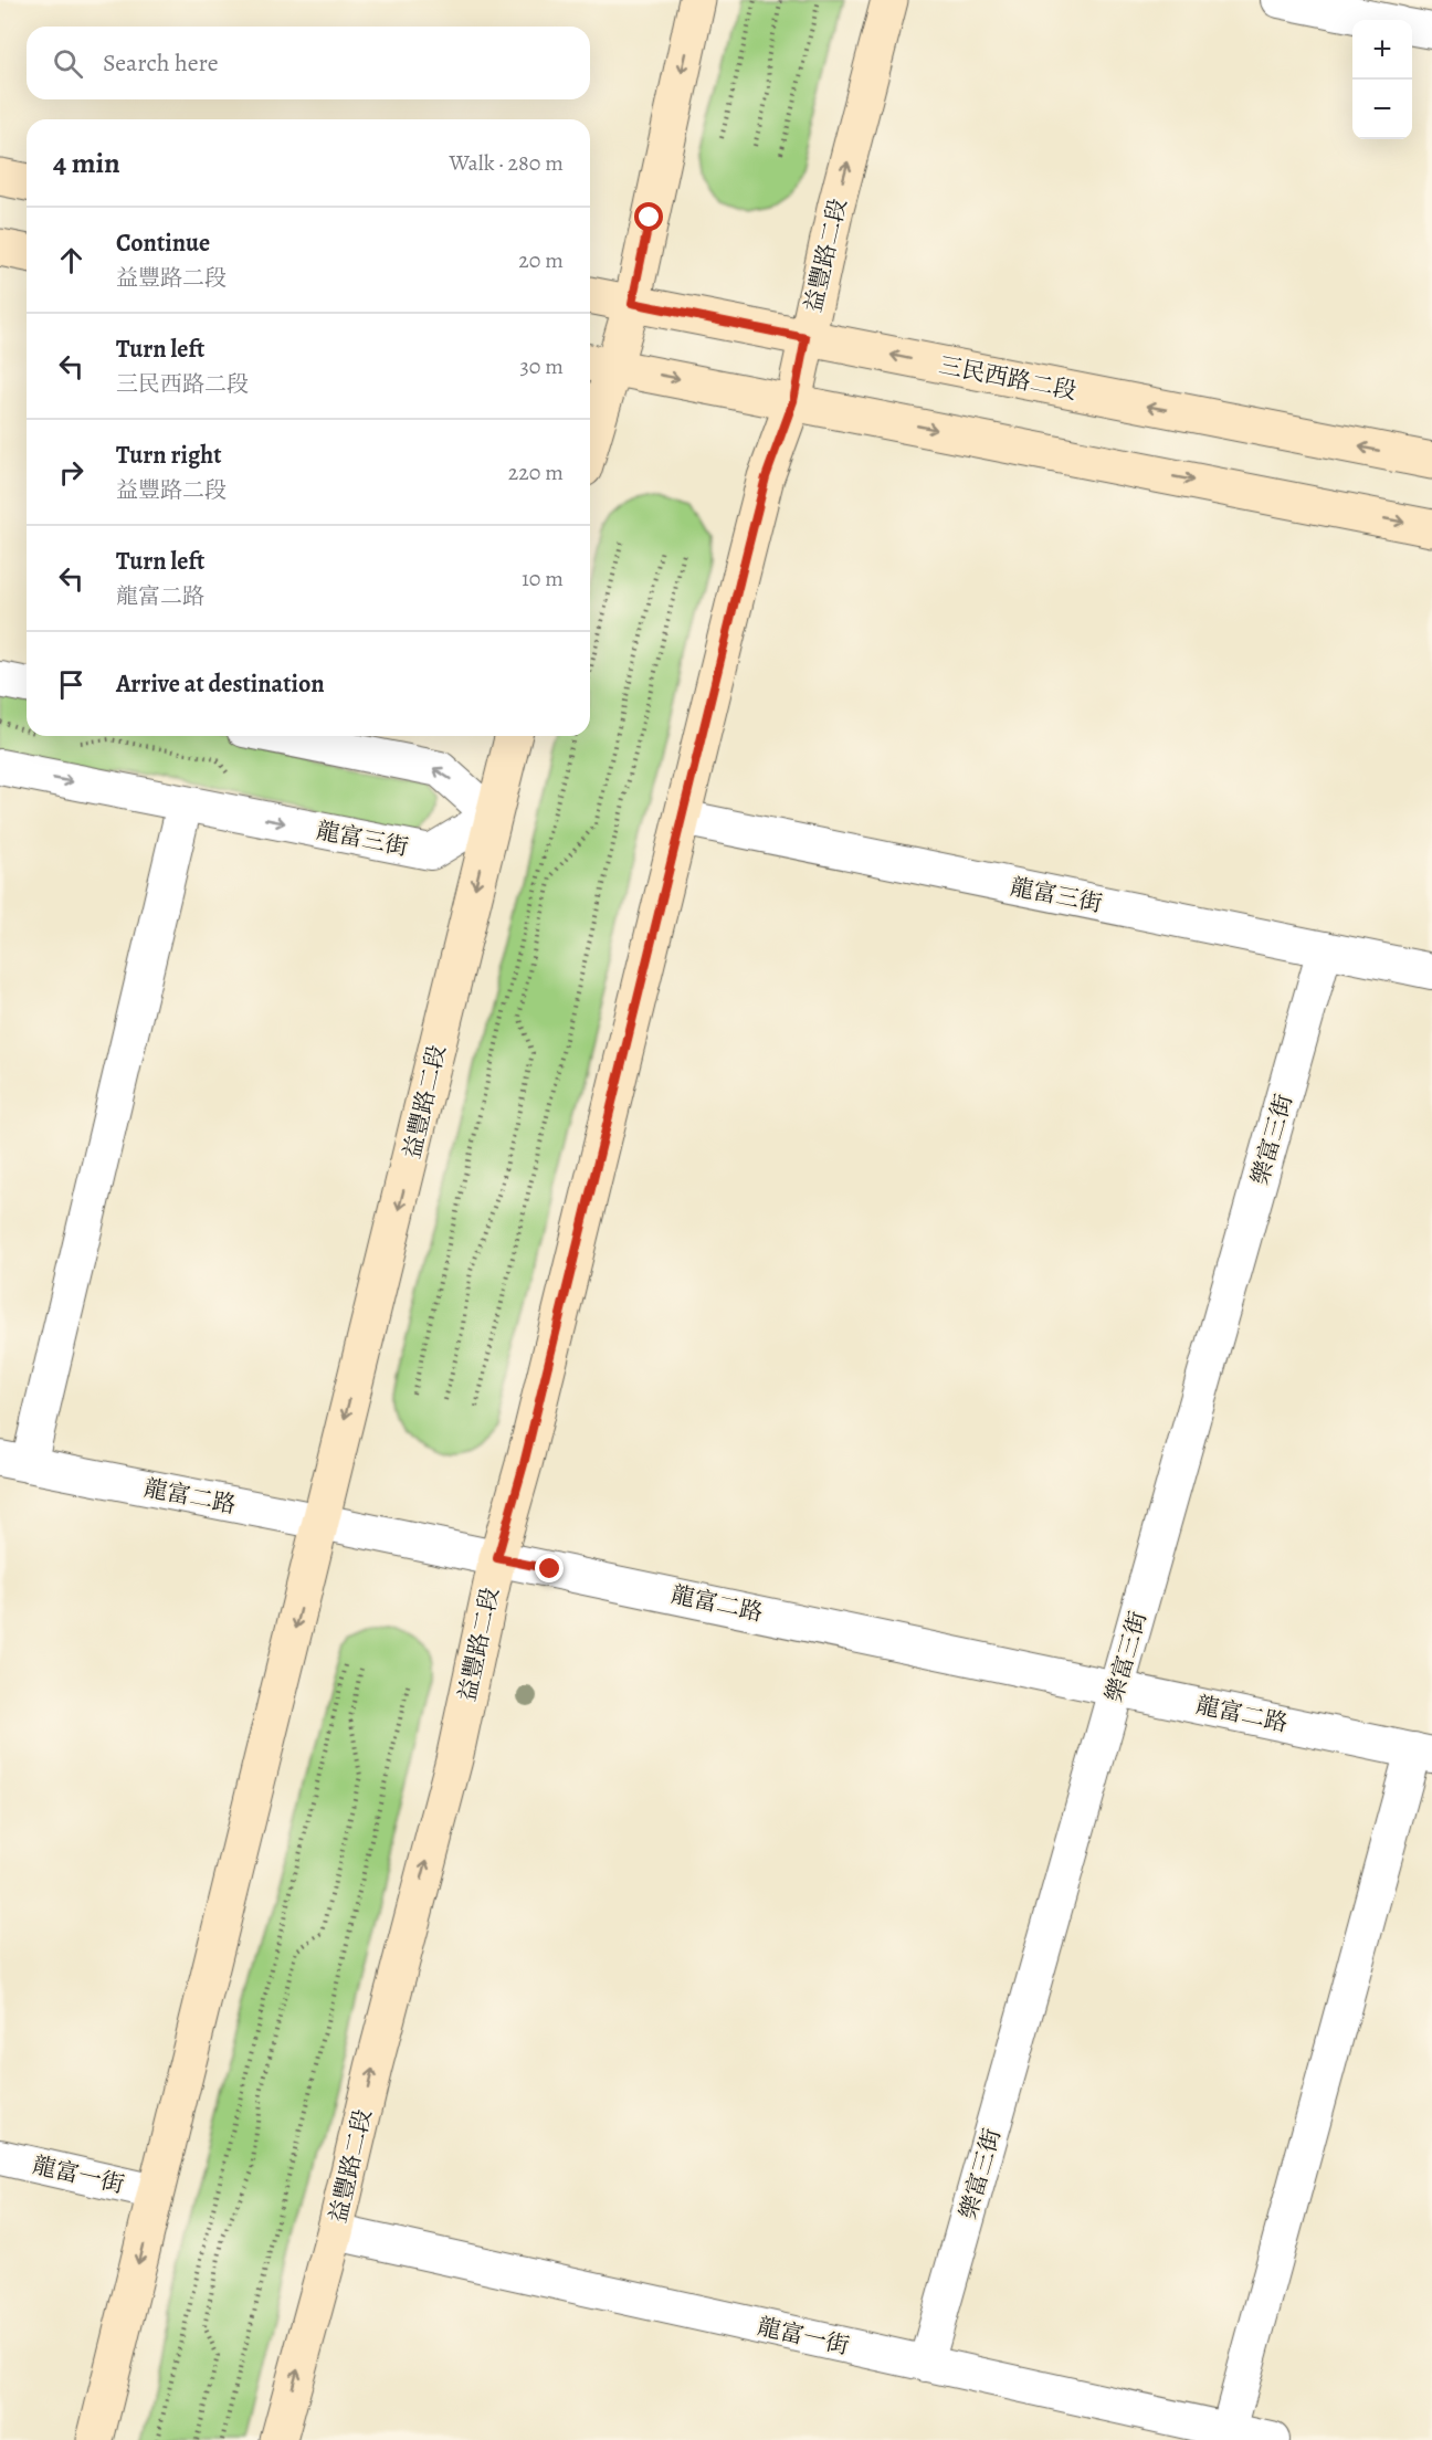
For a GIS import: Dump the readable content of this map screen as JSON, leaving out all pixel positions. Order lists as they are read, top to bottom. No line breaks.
{"streets":{"street":["益豐路二段","三民西路二段","龍富三街","樂富三街","龍富二路","龍富一街"]},"crossings":[["益豐路二段","三民西路二段"],["益豐路二段","龍富三街"],["益豐路二段","龍富二路"],["益豐路二段","龍富一街"],["龍富三街","樂富三街"],["樂富三街","龍富二路"],["樂富三街","龍富一街"]],"page":{"map_buttons":["+","−"],"search":"Search here","heading":["4 min","Walk · 280 m"],"list":[["Continue","益豐路二段","20 m"],["Turn left","三民西路二段","30 m"],["Turn right","益豐路二段","220 m"],["Turn left","龍富二路","10 m"],"Arrive at destination"]}}
